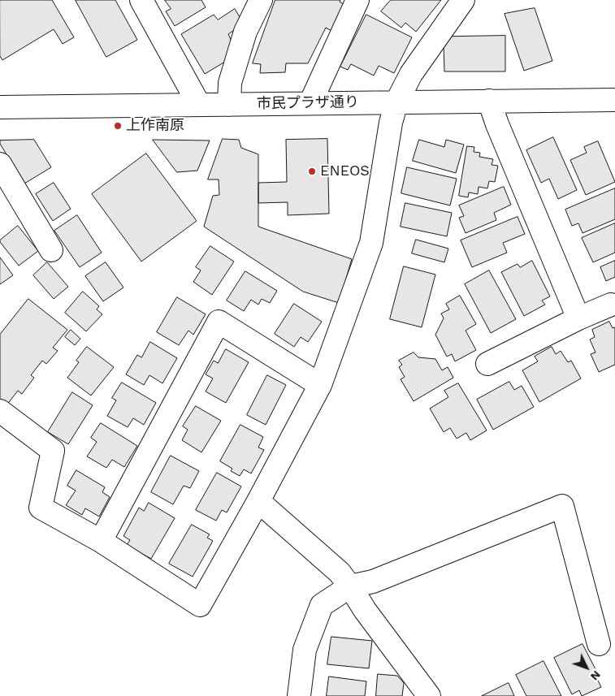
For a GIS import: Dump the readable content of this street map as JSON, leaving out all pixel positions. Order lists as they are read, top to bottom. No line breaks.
{"streets":{"street":["市民プラザ通り"]},"places":["上作南原","ENEOS"],"north":"bottom right"}
